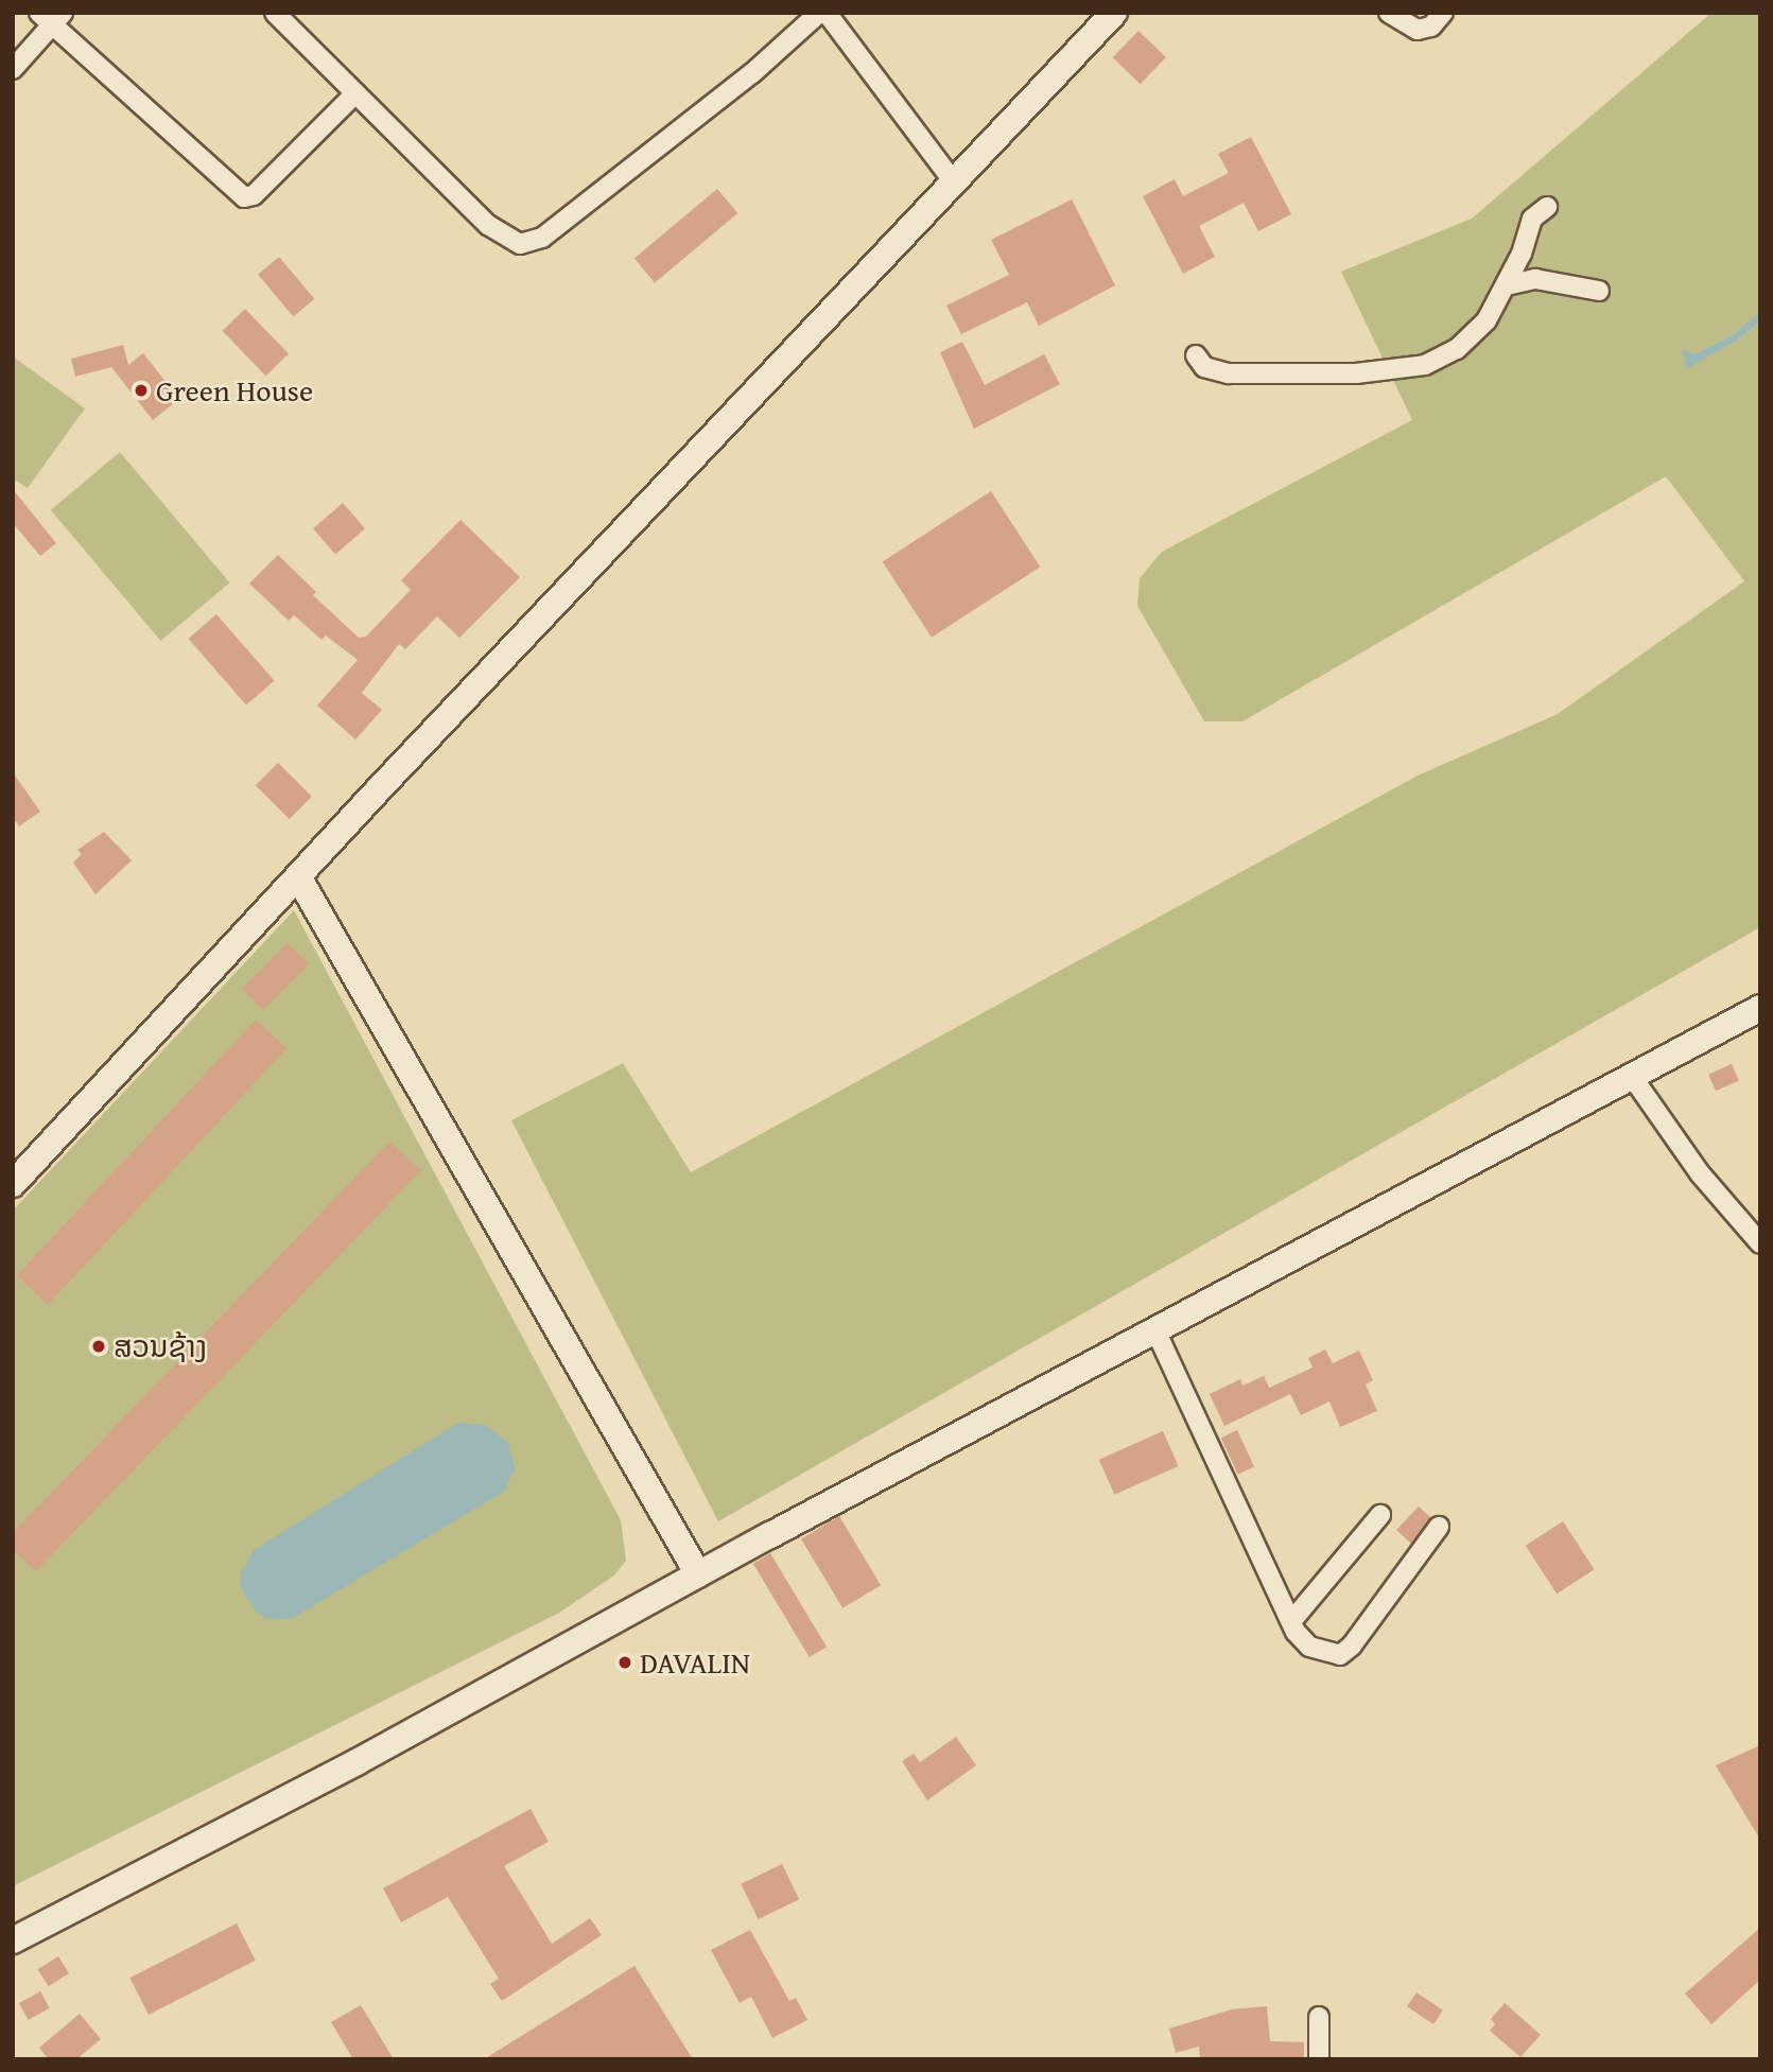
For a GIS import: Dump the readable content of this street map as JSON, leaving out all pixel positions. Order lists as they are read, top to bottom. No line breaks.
{"places":["Green House","ສວນຊ້າງ","DAVALIN"]}
